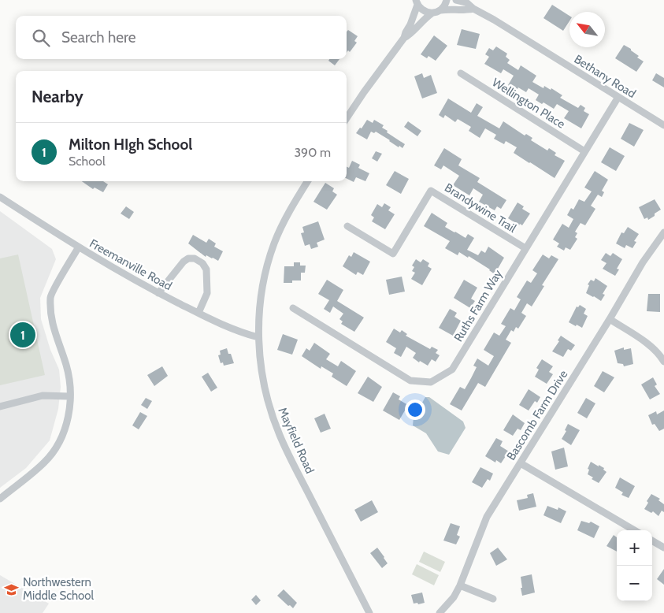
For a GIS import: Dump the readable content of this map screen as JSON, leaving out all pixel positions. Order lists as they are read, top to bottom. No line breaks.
{"streets":{"street":["Bethany Road","Wellington Place","Brandywine Trail","Freemanville Road","Ruths Farm Way","Bascomb Farm Drive","Mayfield Road"]},"crossings":[["Bethany Road","Ruths Farm Way"],["Wellington Place","Ruths Farm Way"],["Brandywine Trail","Ruths Farm Way"],["Freemanville Road","Mayfield Road"]],"places":{"school or university":["Northwestern Middle School"]},"north":"top left","page":{"search":"Search here","heading":"Nearby","list":[{"mark":"1","name":"Milton HIgh School","note":"School","value":"390 m"}],"pins":"1","map_buttons":["+","−"]}}
